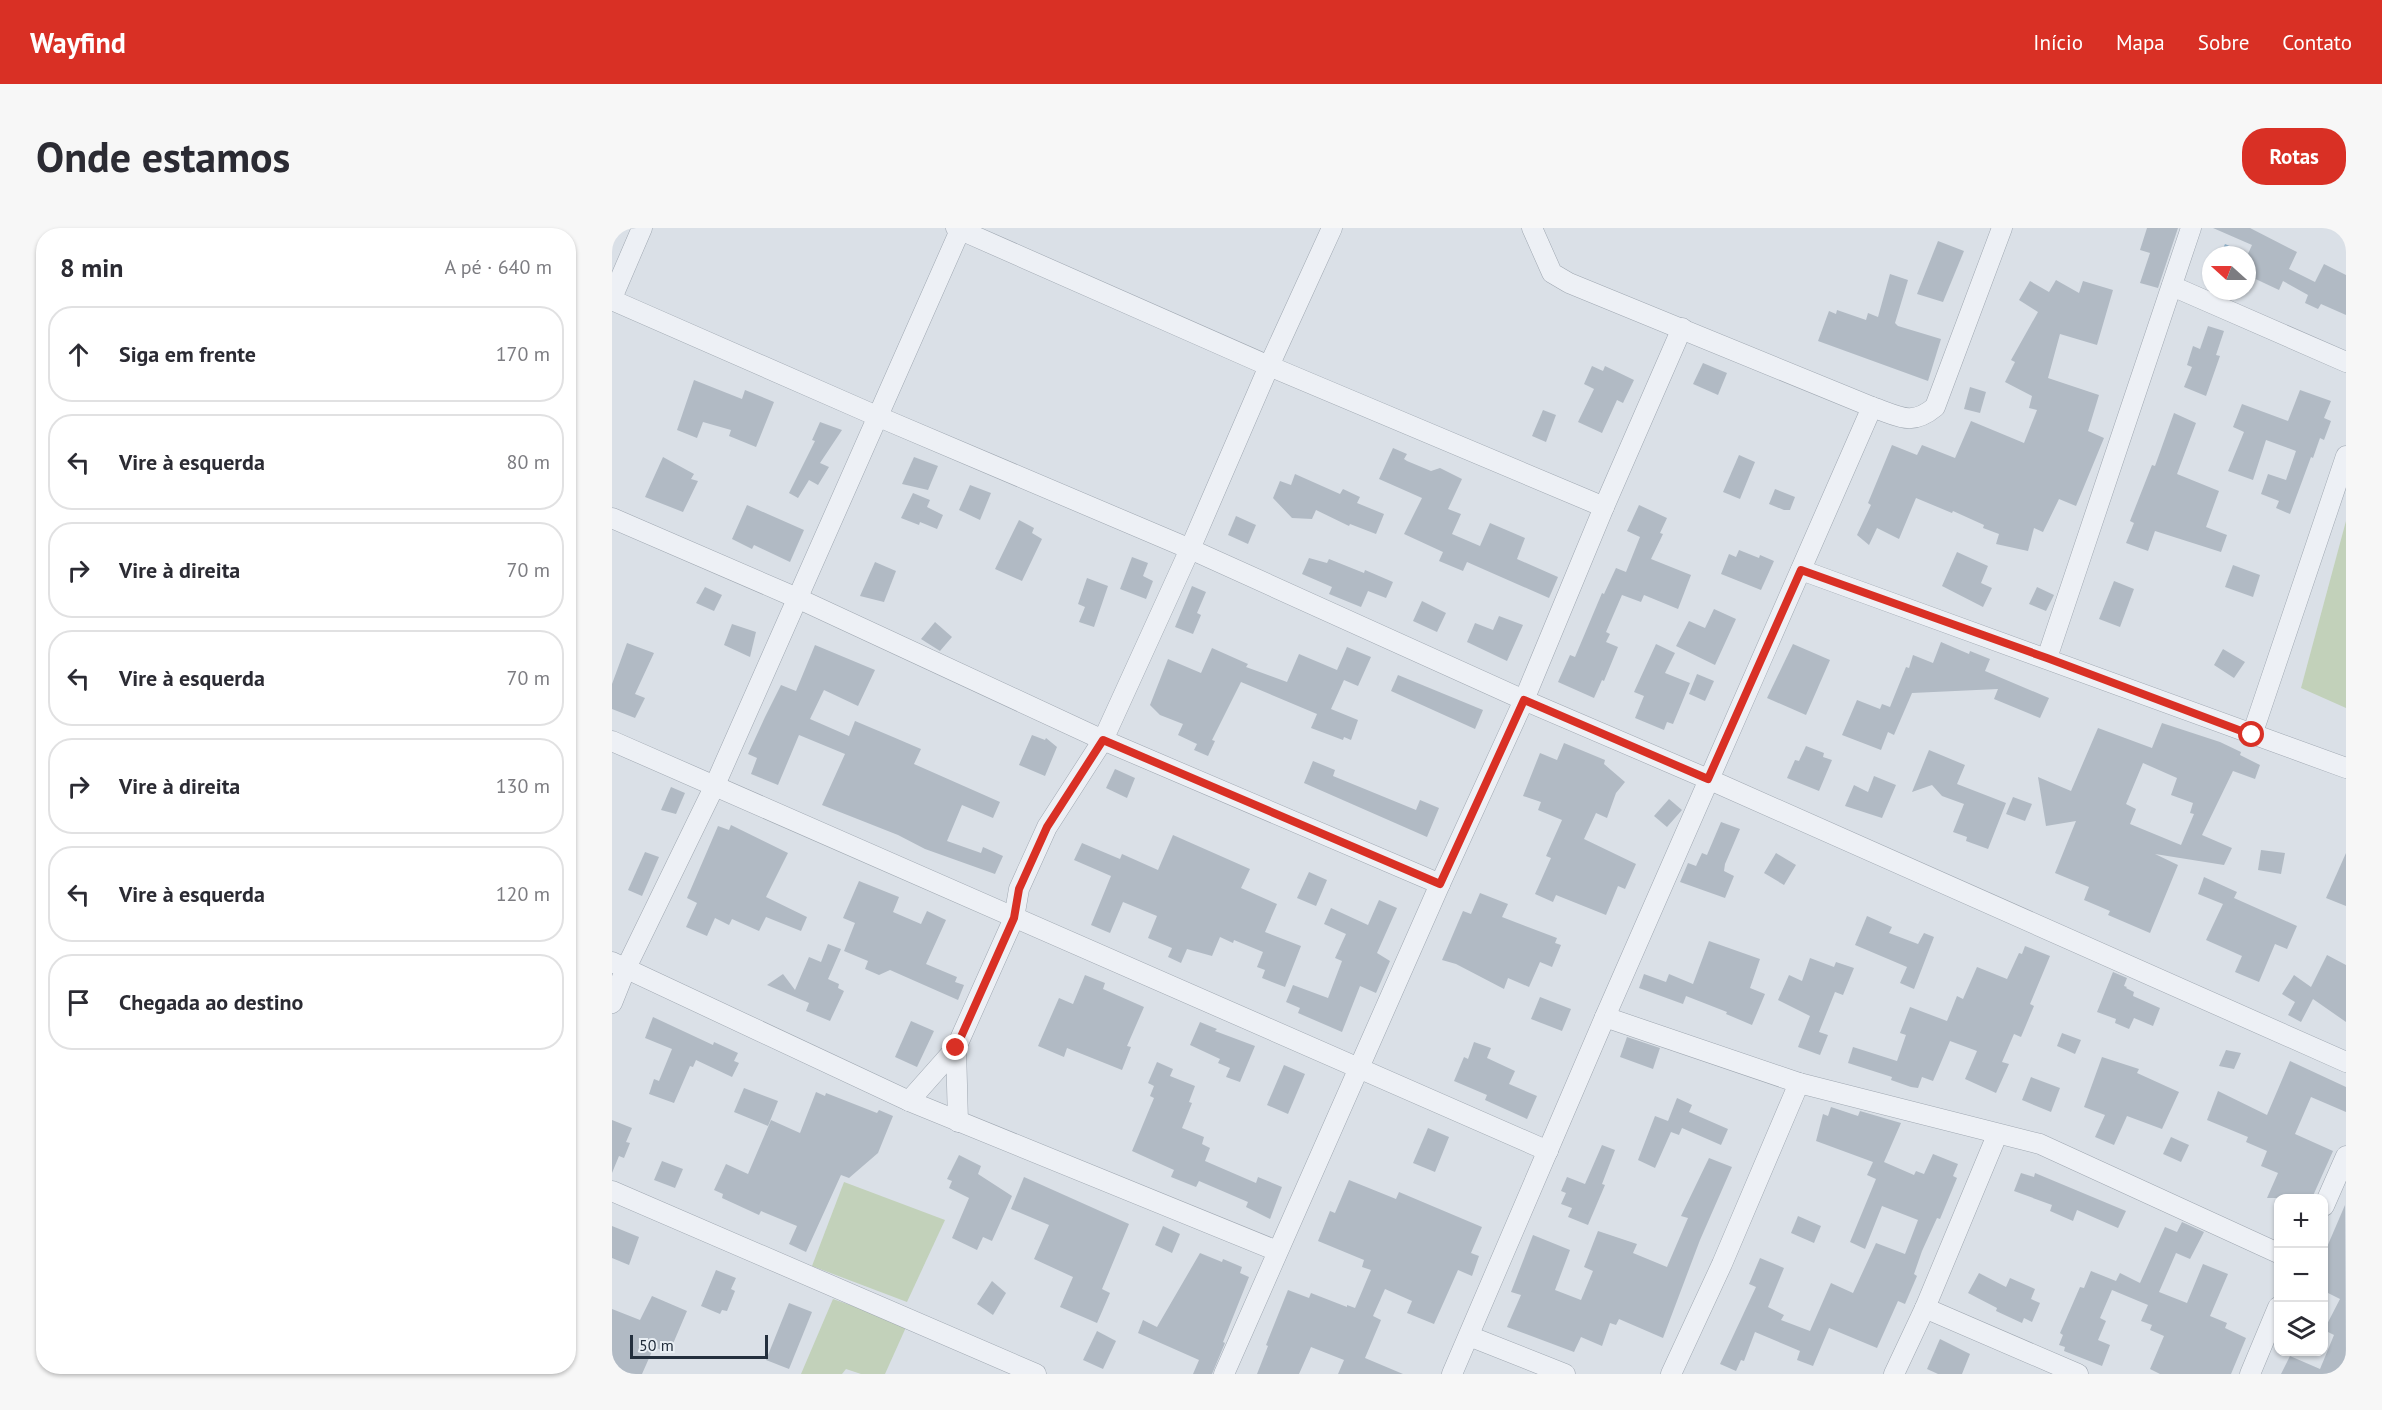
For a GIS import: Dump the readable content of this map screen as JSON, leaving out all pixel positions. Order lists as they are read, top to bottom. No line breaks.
{"scale_bar":"50 m","north":"left","page":{"header":"Wayfind","nav":["Início","Mapa","Sobre","Contato"],"buttons":"Rotas","title":"Onde estamos","heading":["8 min","A pé · 640 m"],"list":[["Siga em frente","170 m"],["Vire à esquerda","80 m"],["Vire à direita","70 m"],["Vire à esquerda","70 m"],["Vire à direita","130 m"],["Vire à esquerda","120 m"],"Chegada ao destino"],"map_buttons":["+","−"],"scale":"50 m"}}
